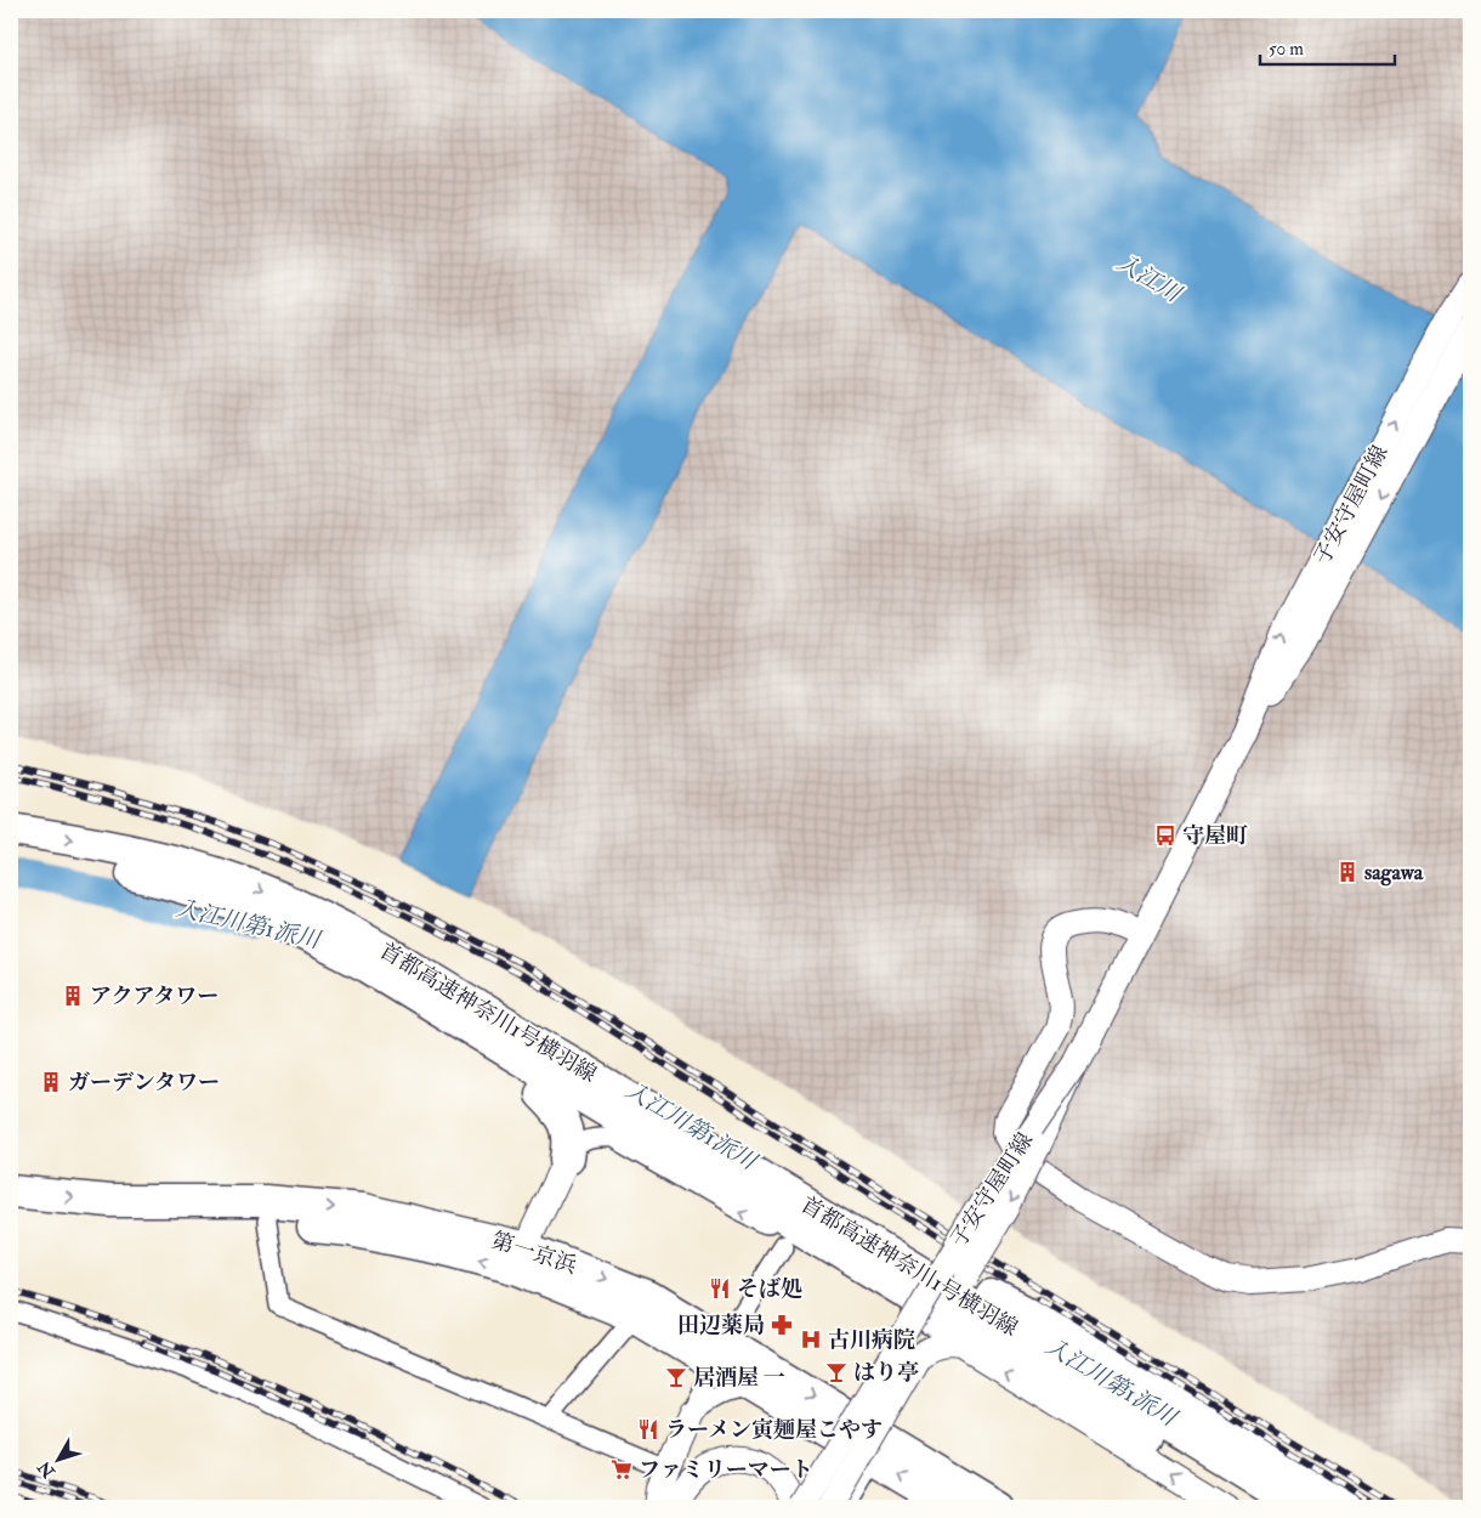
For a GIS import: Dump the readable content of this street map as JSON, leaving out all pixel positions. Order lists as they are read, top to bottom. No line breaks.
{"streets":{"highway":["首都高速神奈川1号横羽線","第一京浜"],"street":["子安守屋町線"]},"water":["入江川","入江川第1派川"],"places":{"bus stop":["守屋町"],"building":["sagawa","アクアタワー","ガーデンタワー"],"restaurant":["そば処","ラーメン寅麺屋こやす"],"pharmacy":["田辺薬局"],"hospital":["古川病院"],"bar":["はり亭","居酒屋 一"],"supermarket":["ファミリーマート"]},"scale_bar":"50 m","north":"bottom left"}
